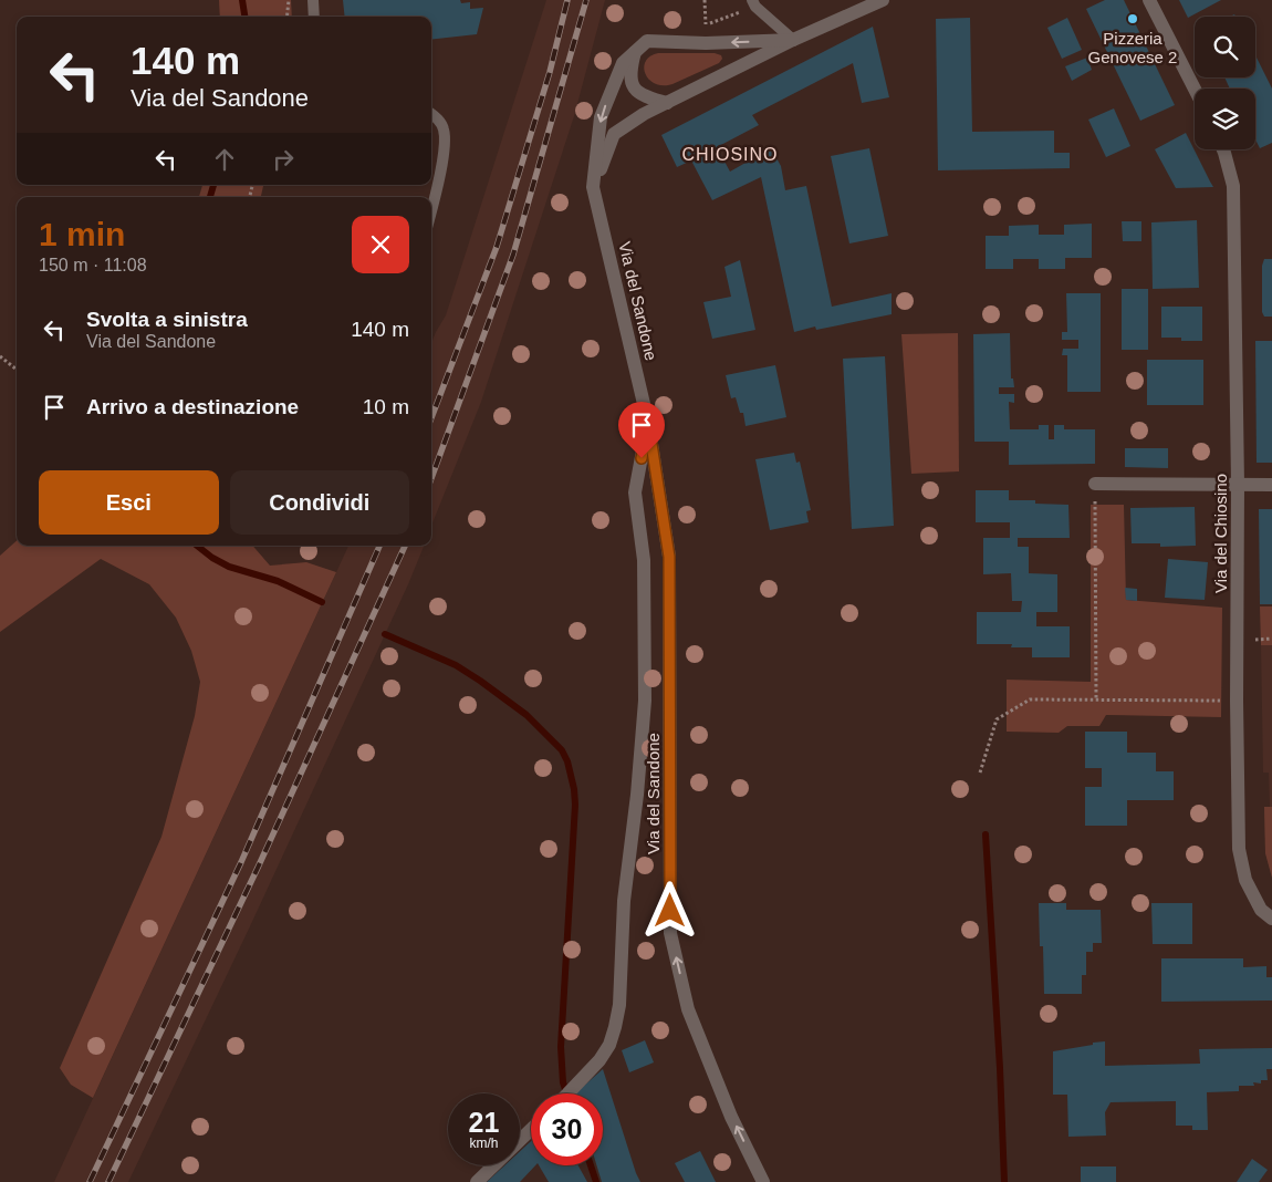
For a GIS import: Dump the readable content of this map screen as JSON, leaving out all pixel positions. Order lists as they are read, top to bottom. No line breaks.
{"streets":{"street":["Via del Sandone","Via del Chiosino"]},"districts":["CHIOSINO"],"places":["Pizzeria Genovese 2"],"page":{"turn":["140 m","Via del Sandone"],"heading":["1 min","150 m · 11:08"],"list":[{"name":"Svolta a sinistra","note":"Via del Sandone","value":"140 m"},{"name":"Arrivo a destinazione","value":"10 m"}],"buttons":["Esci","Condividi"],"speed":"21 km/h","limit":"30"}}
